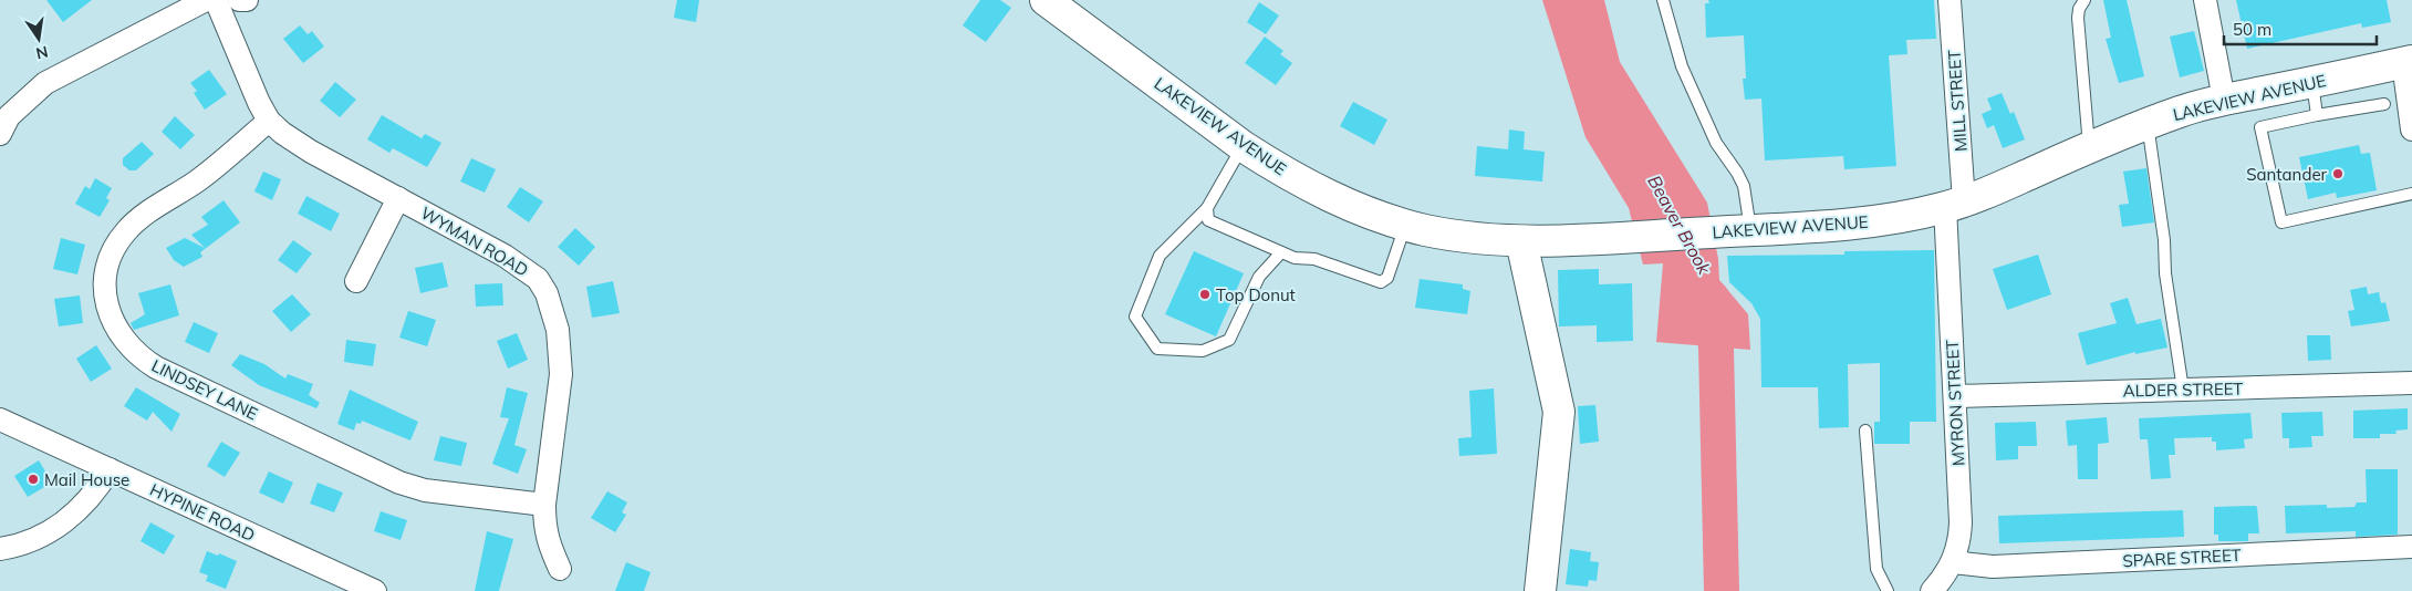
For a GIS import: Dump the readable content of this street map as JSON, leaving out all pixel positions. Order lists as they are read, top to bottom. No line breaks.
{"streets":{"main road":["LAKEVIEW AVENUE"],"street":["MILL STREET","WYMAN ROAD","LINDSEY LANE","ALDER STREET","MYRON STREET","HYPINE ROAD","SPARE STREET"]},"crossings":[["LAKEVIEW AVENUE","MILL STREET"],["LAKEVIEW AVENUE","MYRON STREET"],["MILL STREET","MYRON STREET"],["WYMAN ROAD","LINDSEY LANE"],["ALDER STREET","MYRON STREET"],["MYRON STREET","SPARE STREET"]],"water":["Beaver Brook"],"places":["Santander","Top Donut","Mail House"],"scale_bar":"50 m","north":"bottom"}
